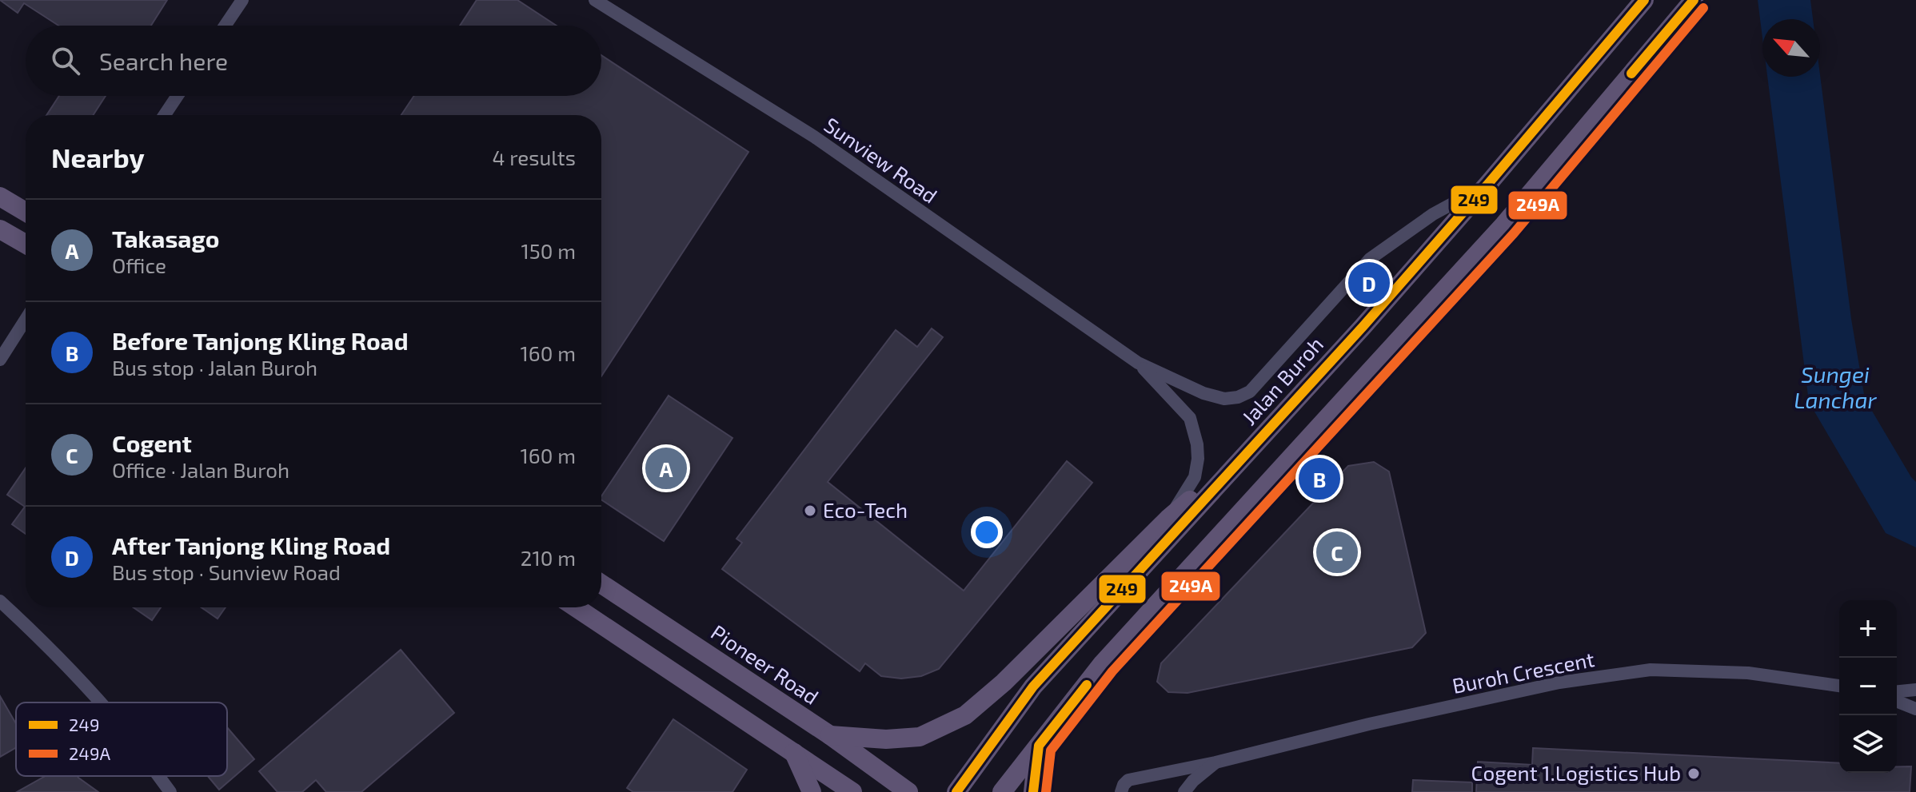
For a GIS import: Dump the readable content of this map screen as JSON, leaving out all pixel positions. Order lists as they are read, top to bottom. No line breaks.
{"streets":{"main road":["Jalan Buroh","Pioneer Road"],"street":["Sunview Road","Buroh Crescent"]},"crossings":[["Sunview Road","Jalan Buroh"]],"water":["Sungei Lanchar"],"places":["Eco-Tech","Cogent 1.Logistics Hub"],"lines":["transit line 249","transit line 249A"],"legend":["249","249A"],"north":"top left","page":{"search":"Search here","heading":["Nearby","4 results"],"list":[{"mark":"A","name":"Takasago","note":"Office","value":"150 m"},{"mark":"B","name":"Before Tanjong Kling Road","note":"Bus stop · Jalan Buroh","value":"160 m"},{"mark":"C","name":"Cogent","note":"Office · Jalan Buroh","value":"160 m"},{"mark":"D","name":"After Tanjong Kling Road","note":"Bus stop · Sunview Road","value":"210 m"}],"pins":["D","A","B","C"],"map_buttons":["+","−"]}}
